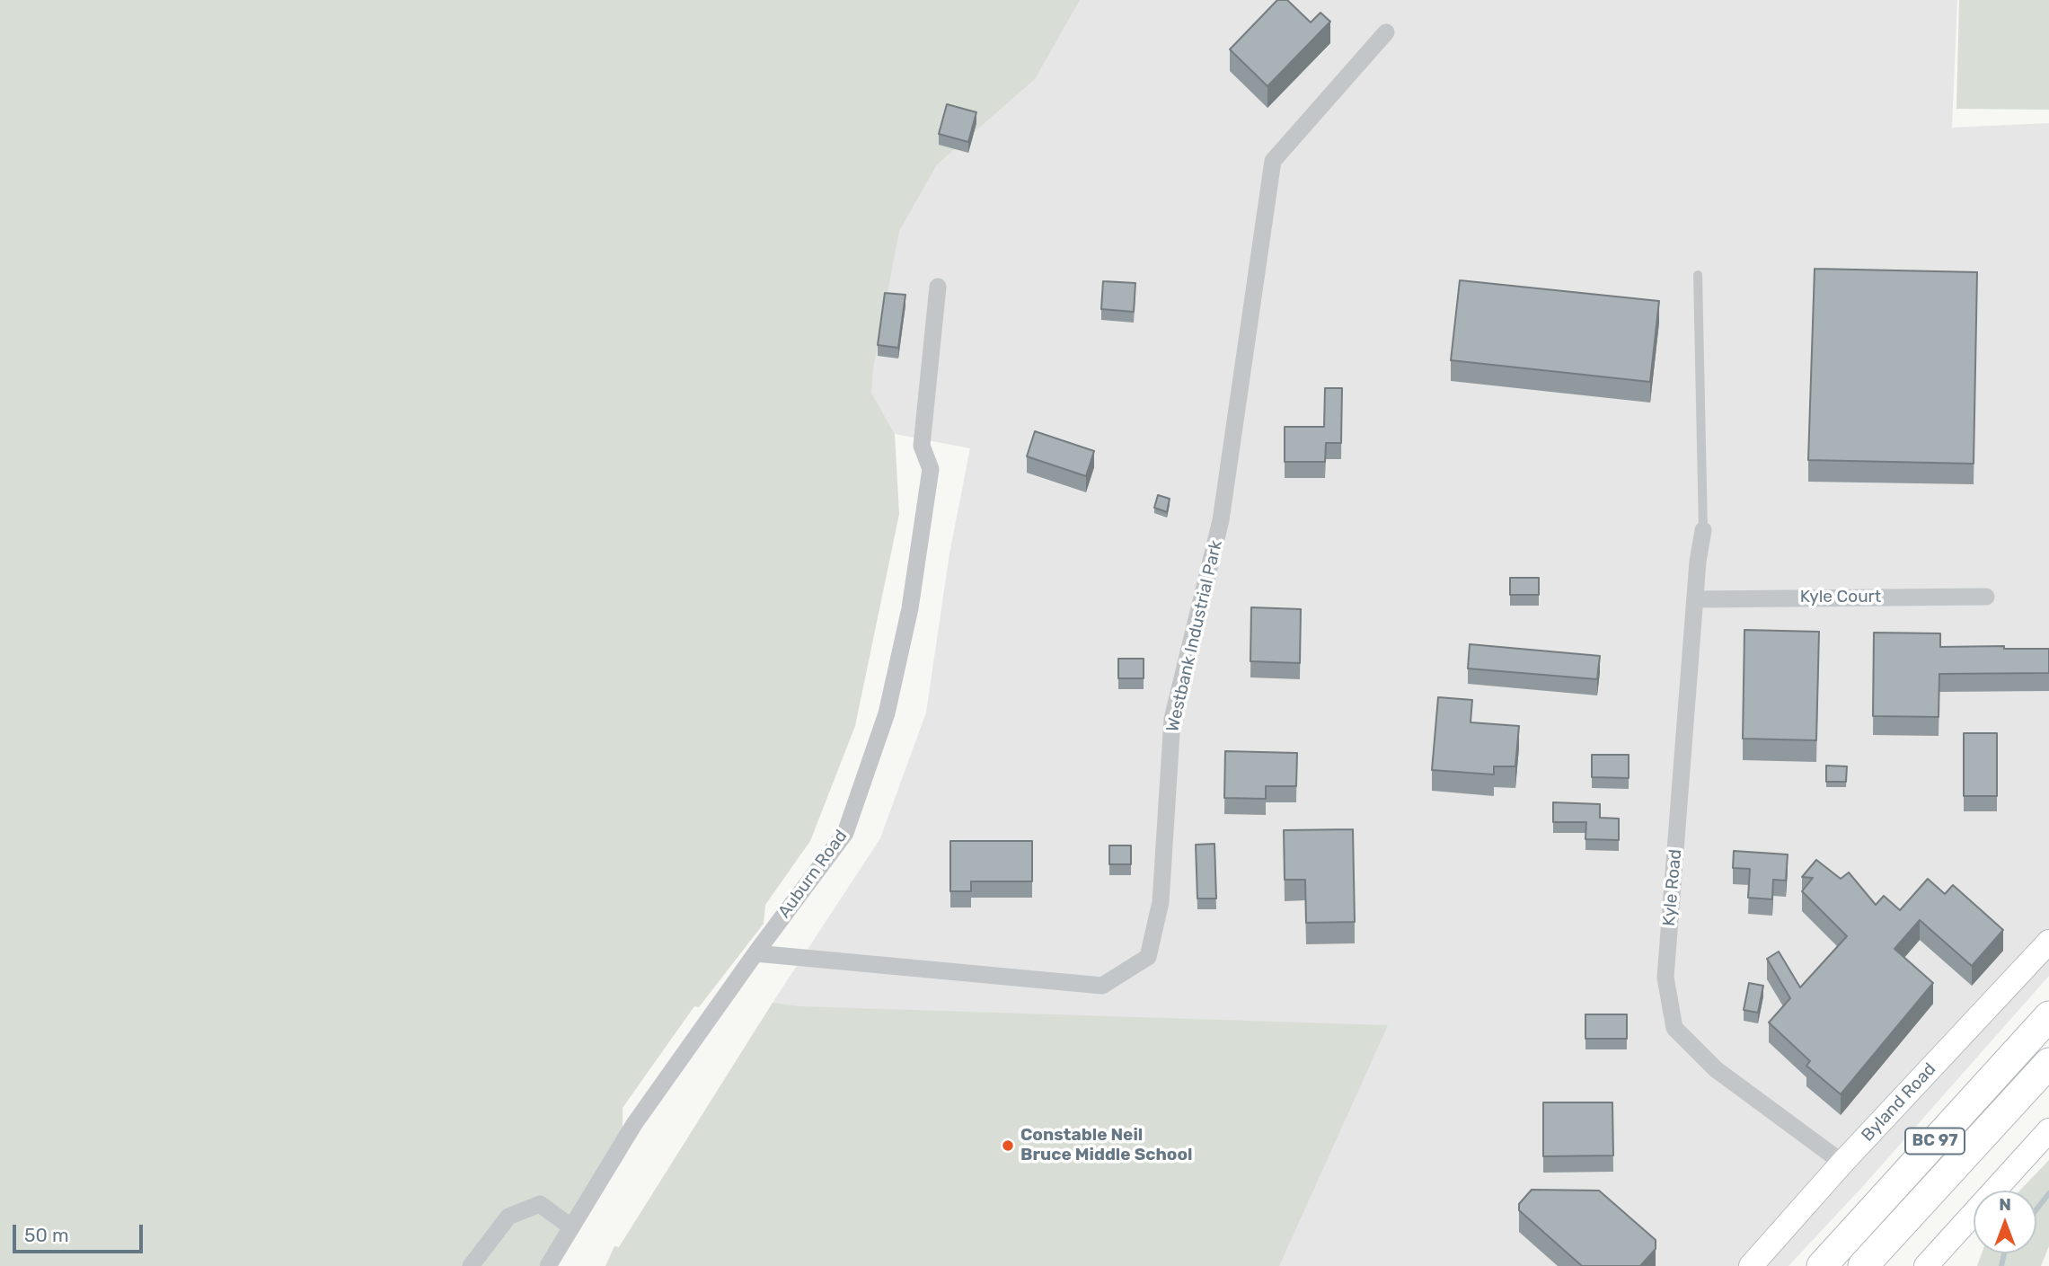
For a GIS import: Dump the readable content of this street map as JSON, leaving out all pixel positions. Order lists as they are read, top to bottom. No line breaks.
{"streets":{"highway":["BC 97"],"street":["Kyle Court","Westbank Industrial Park","Auburn Road","Kyle Road","Byland Road"]},"crossings":[["Kyle Court","Kyle Road"],["Westbank Industrial Park","Auburn Road"],["Kyle Road","Byland Road"]],"places":["Constable Neil Bruce Middle School"],"scale_bar":"50 m","north":"top"}
